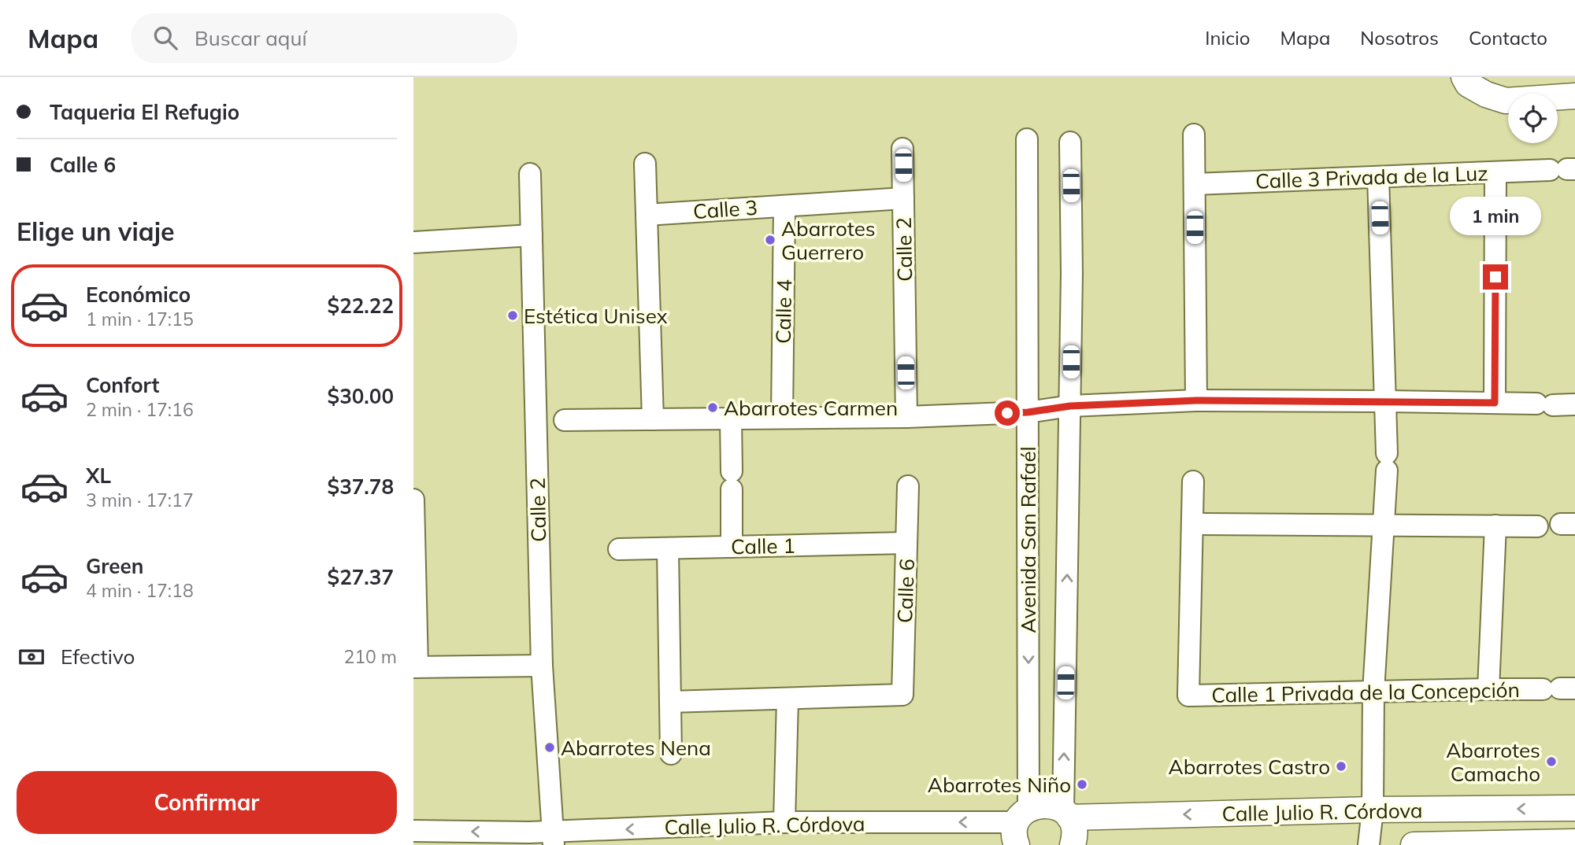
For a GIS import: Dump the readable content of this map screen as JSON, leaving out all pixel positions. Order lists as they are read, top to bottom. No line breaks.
{"streets":{"street":["Calle 3 Privada de la Luz","Calle 3","Calle 2","Calle 4","Avenida San Rafaél","Calle 1","Calle 6","Calle 1 Privada de la Concepción","Calle Julio R. Córdova"]},"crossings":[["Calle 3","Calle 2"],["Calle 3","Calle 4"],["Calle 2","Calle Julio R. Córdova"],["Avenida San Rafaél","Calle Julio R. Córdova"],["Calle 1","Calle 6"]],"places":["Abarrotes Guerrero","Estética Unisex","Abarrotes Carmen","Abarrotes Nena","Abarrotes Camacho","Abarrotes Castro","Abarrotes Niño"],"page":{"header":"Mapa","search":"Buscar aquí","nav":["Inicio","Mapa","Nosotros","Contacto"],"banner":["Taqueria El Refugio","Calle 6"],"bubble":"1 min","heading":"Elige un viaje","list":[{"name":"Económico","note":"1 min · 17:15","value":"$22.22"},{"name":"Confort","note":"2 min · 17:16","value":"$30.00"},{"name":"XL","note":"3 min · 17:17","value":"$37.78"},{"name":"Green","note":"4 min · 17:18","value":"$27.37"}],"pay":["Efectivo","210 m"],"buttons":"Confirmar"}}
